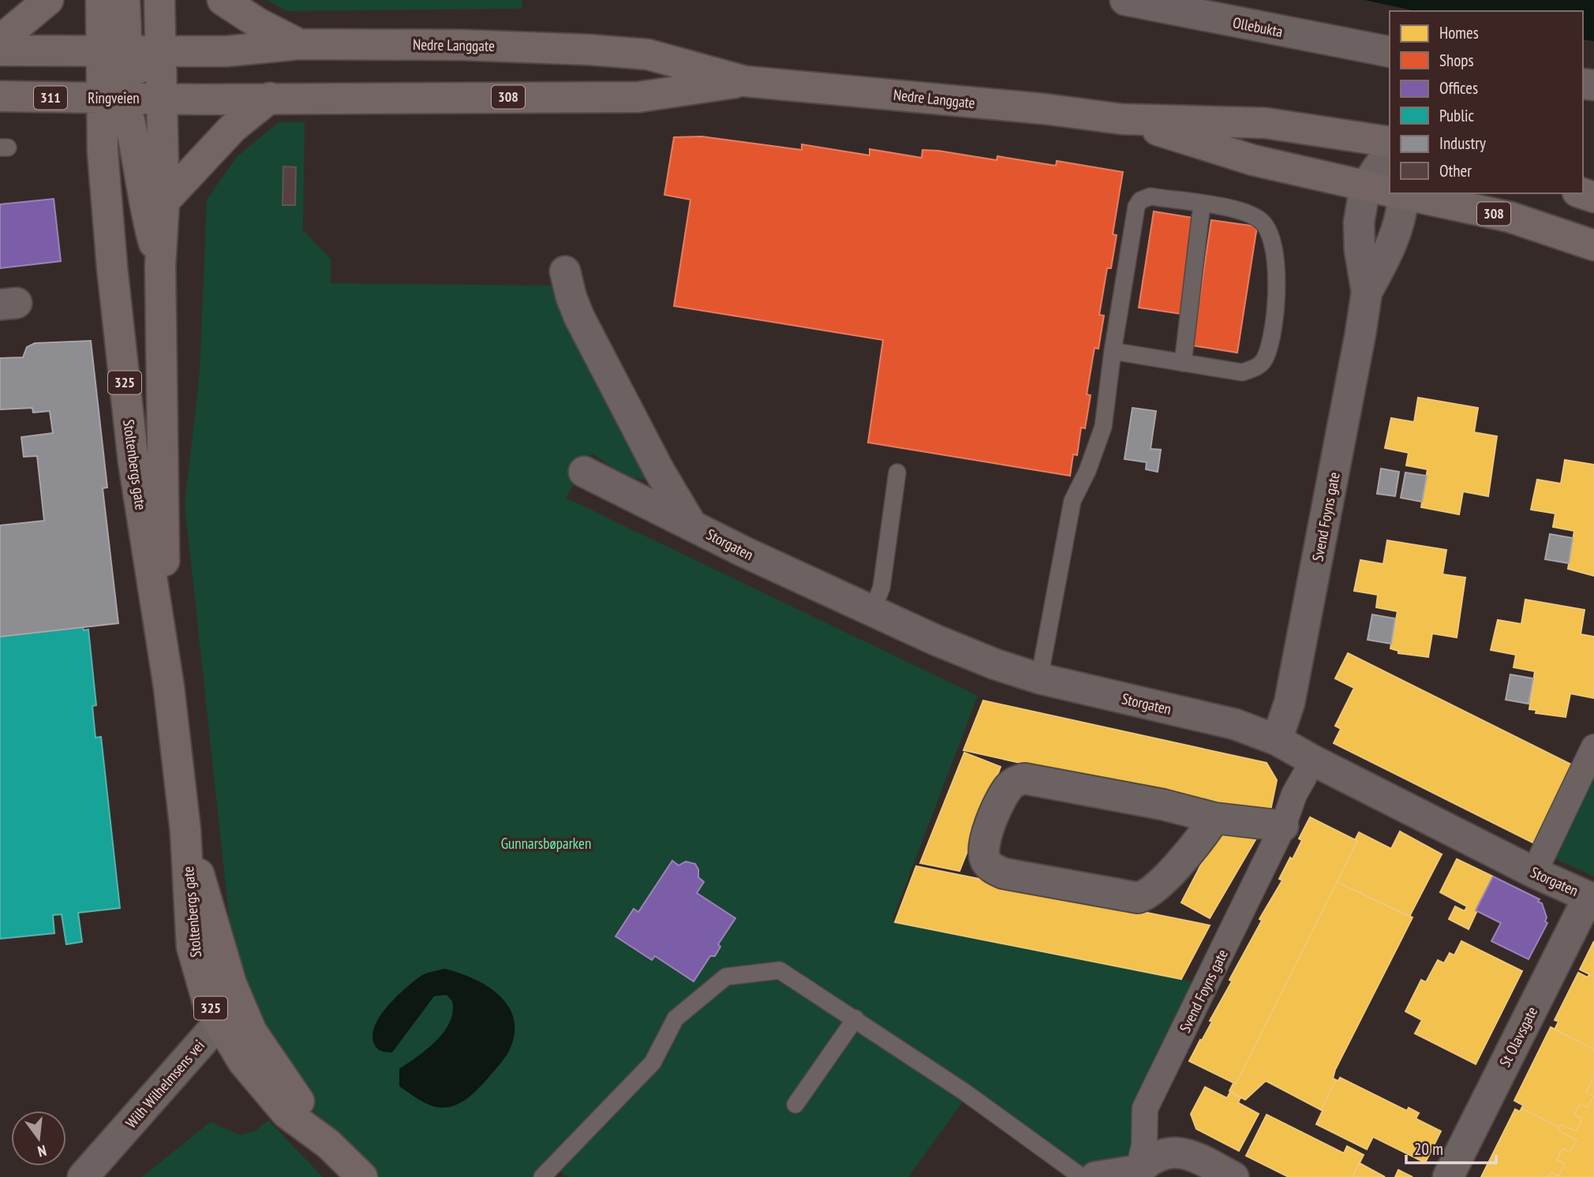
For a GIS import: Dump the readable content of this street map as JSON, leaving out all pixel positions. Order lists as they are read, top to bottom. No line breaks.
{"streets":{"main road":["Nedre Langgate","308","311","Ringveien","325","Stoltenbergs gate"],"street":["Ollebukta","Svend Foyns gate","Storgaten","St Olavsgate","Wilh Wilhelmsens vei"]},"crossings":[["Nedre Langgate","308"],["Nedre Langgate","Ringveien"],["Nedre Langgate","325"],["Nedre Langgate","Stoltenbergs gate"],["Ringveien","325"],["Ringveien","Stoltenbergs gate"],["325","Stoltenbergs gate"],["Stoltenbergs gate","Wilh Wilhelmsens vei"],["Svend Foyns gate","Storgaten"],["Storgaten","St Olavsgate"]],"parks":["Gunnarsbøparken"],"legend":["Homes","Shops","Offices","Public","Industry","Other"],"scale_bar":"20 m","north":"bottom"}
